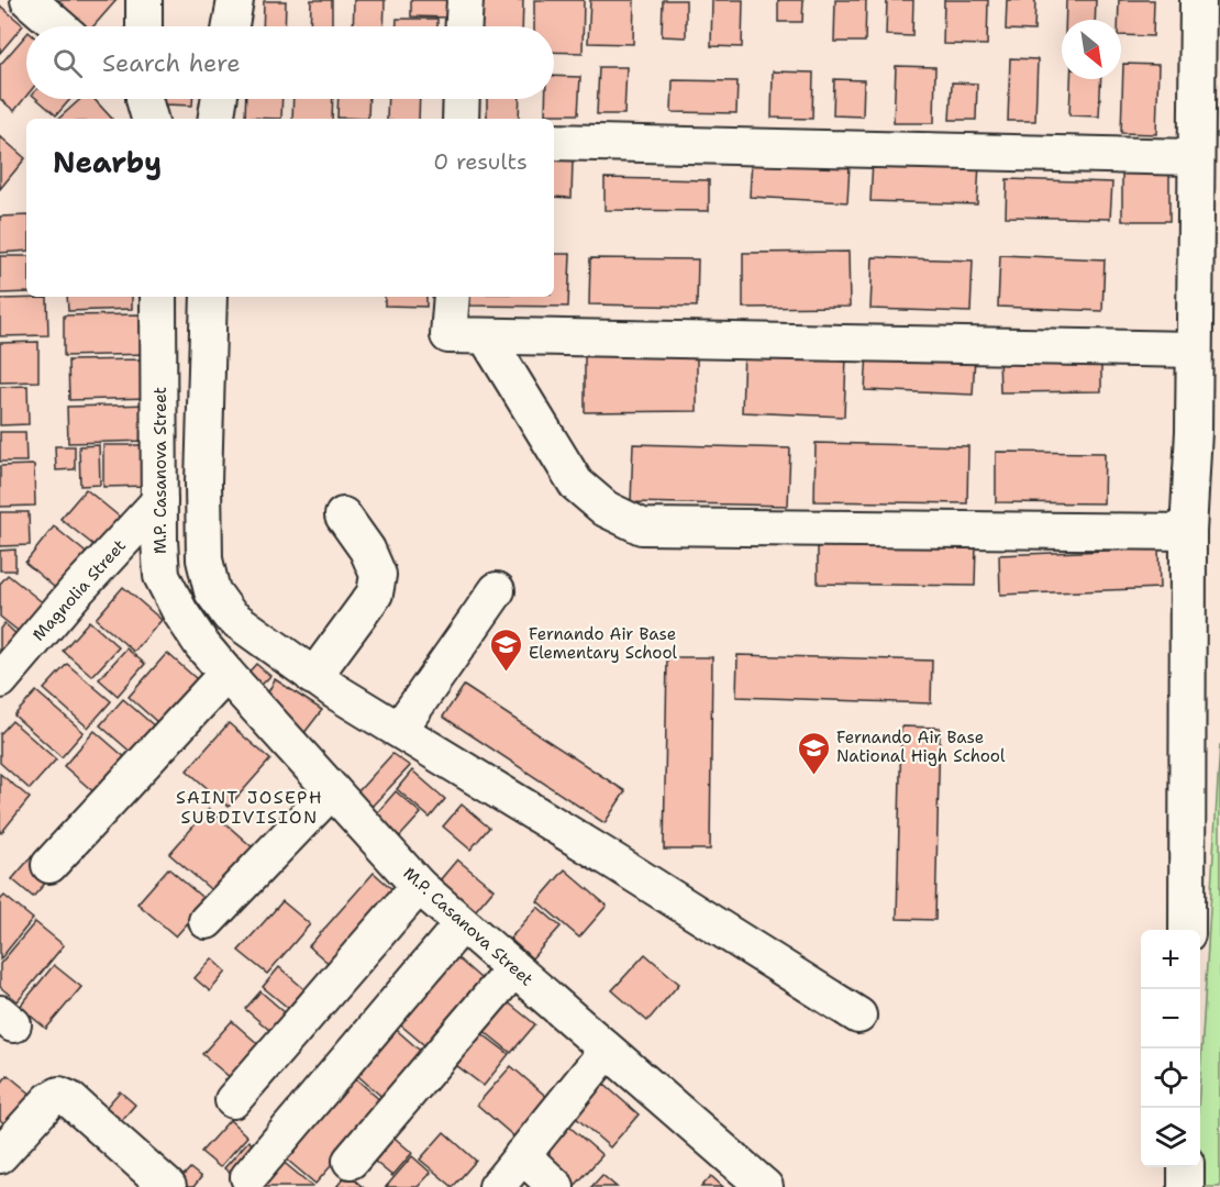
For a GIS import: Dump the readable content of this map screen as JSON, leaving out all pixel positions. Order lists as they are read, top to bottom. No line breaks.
{"streets":{"street":["M.P. Casanova Street","Magnolia Street"]},"crossings":[["M.P. Casanova Street","Magnolia Street"]],"districts":["SAINT JOSEPH SUBDIVISION"],"places":{"school or university":["Fernando Air Base Elementary School","Fernando Air Base National High School"]},"north":"bottom right","page":{"search":"Search here","heading":["Nearby","0 results"],"map_buttons":["+","−"]}}
